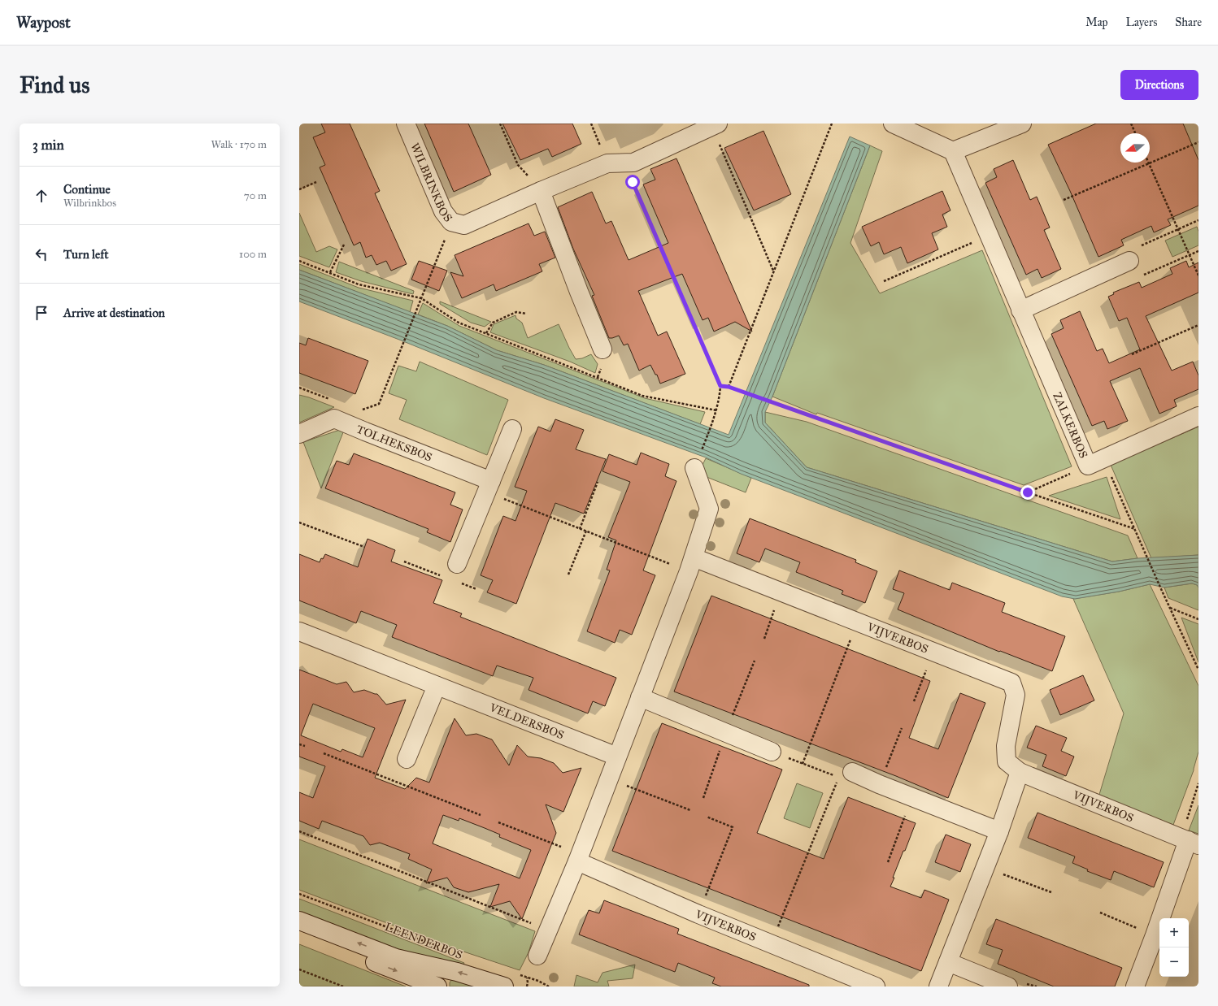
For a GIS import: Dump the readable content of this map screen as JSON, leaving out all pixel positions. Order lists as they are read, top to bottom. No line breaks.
{"streets":{"street":["WILBRINKBOS","ZALKERBOS","TOLHEKSBOS","VIJVERBOS","VELDERSBOS","LEENDERBOS"]},"north":"left","page":{"header":"Waypost","nav":["Map","Layers","Share"],"buttons":"Directions","title":"Find us","heading":["3 min","Walk · 170 m"],"list":[["Continue","Wilbrinkbos","70 m"],["Turn left","100 m"],"Arrive at destination"],"map_buttons":["+","−"]}}
